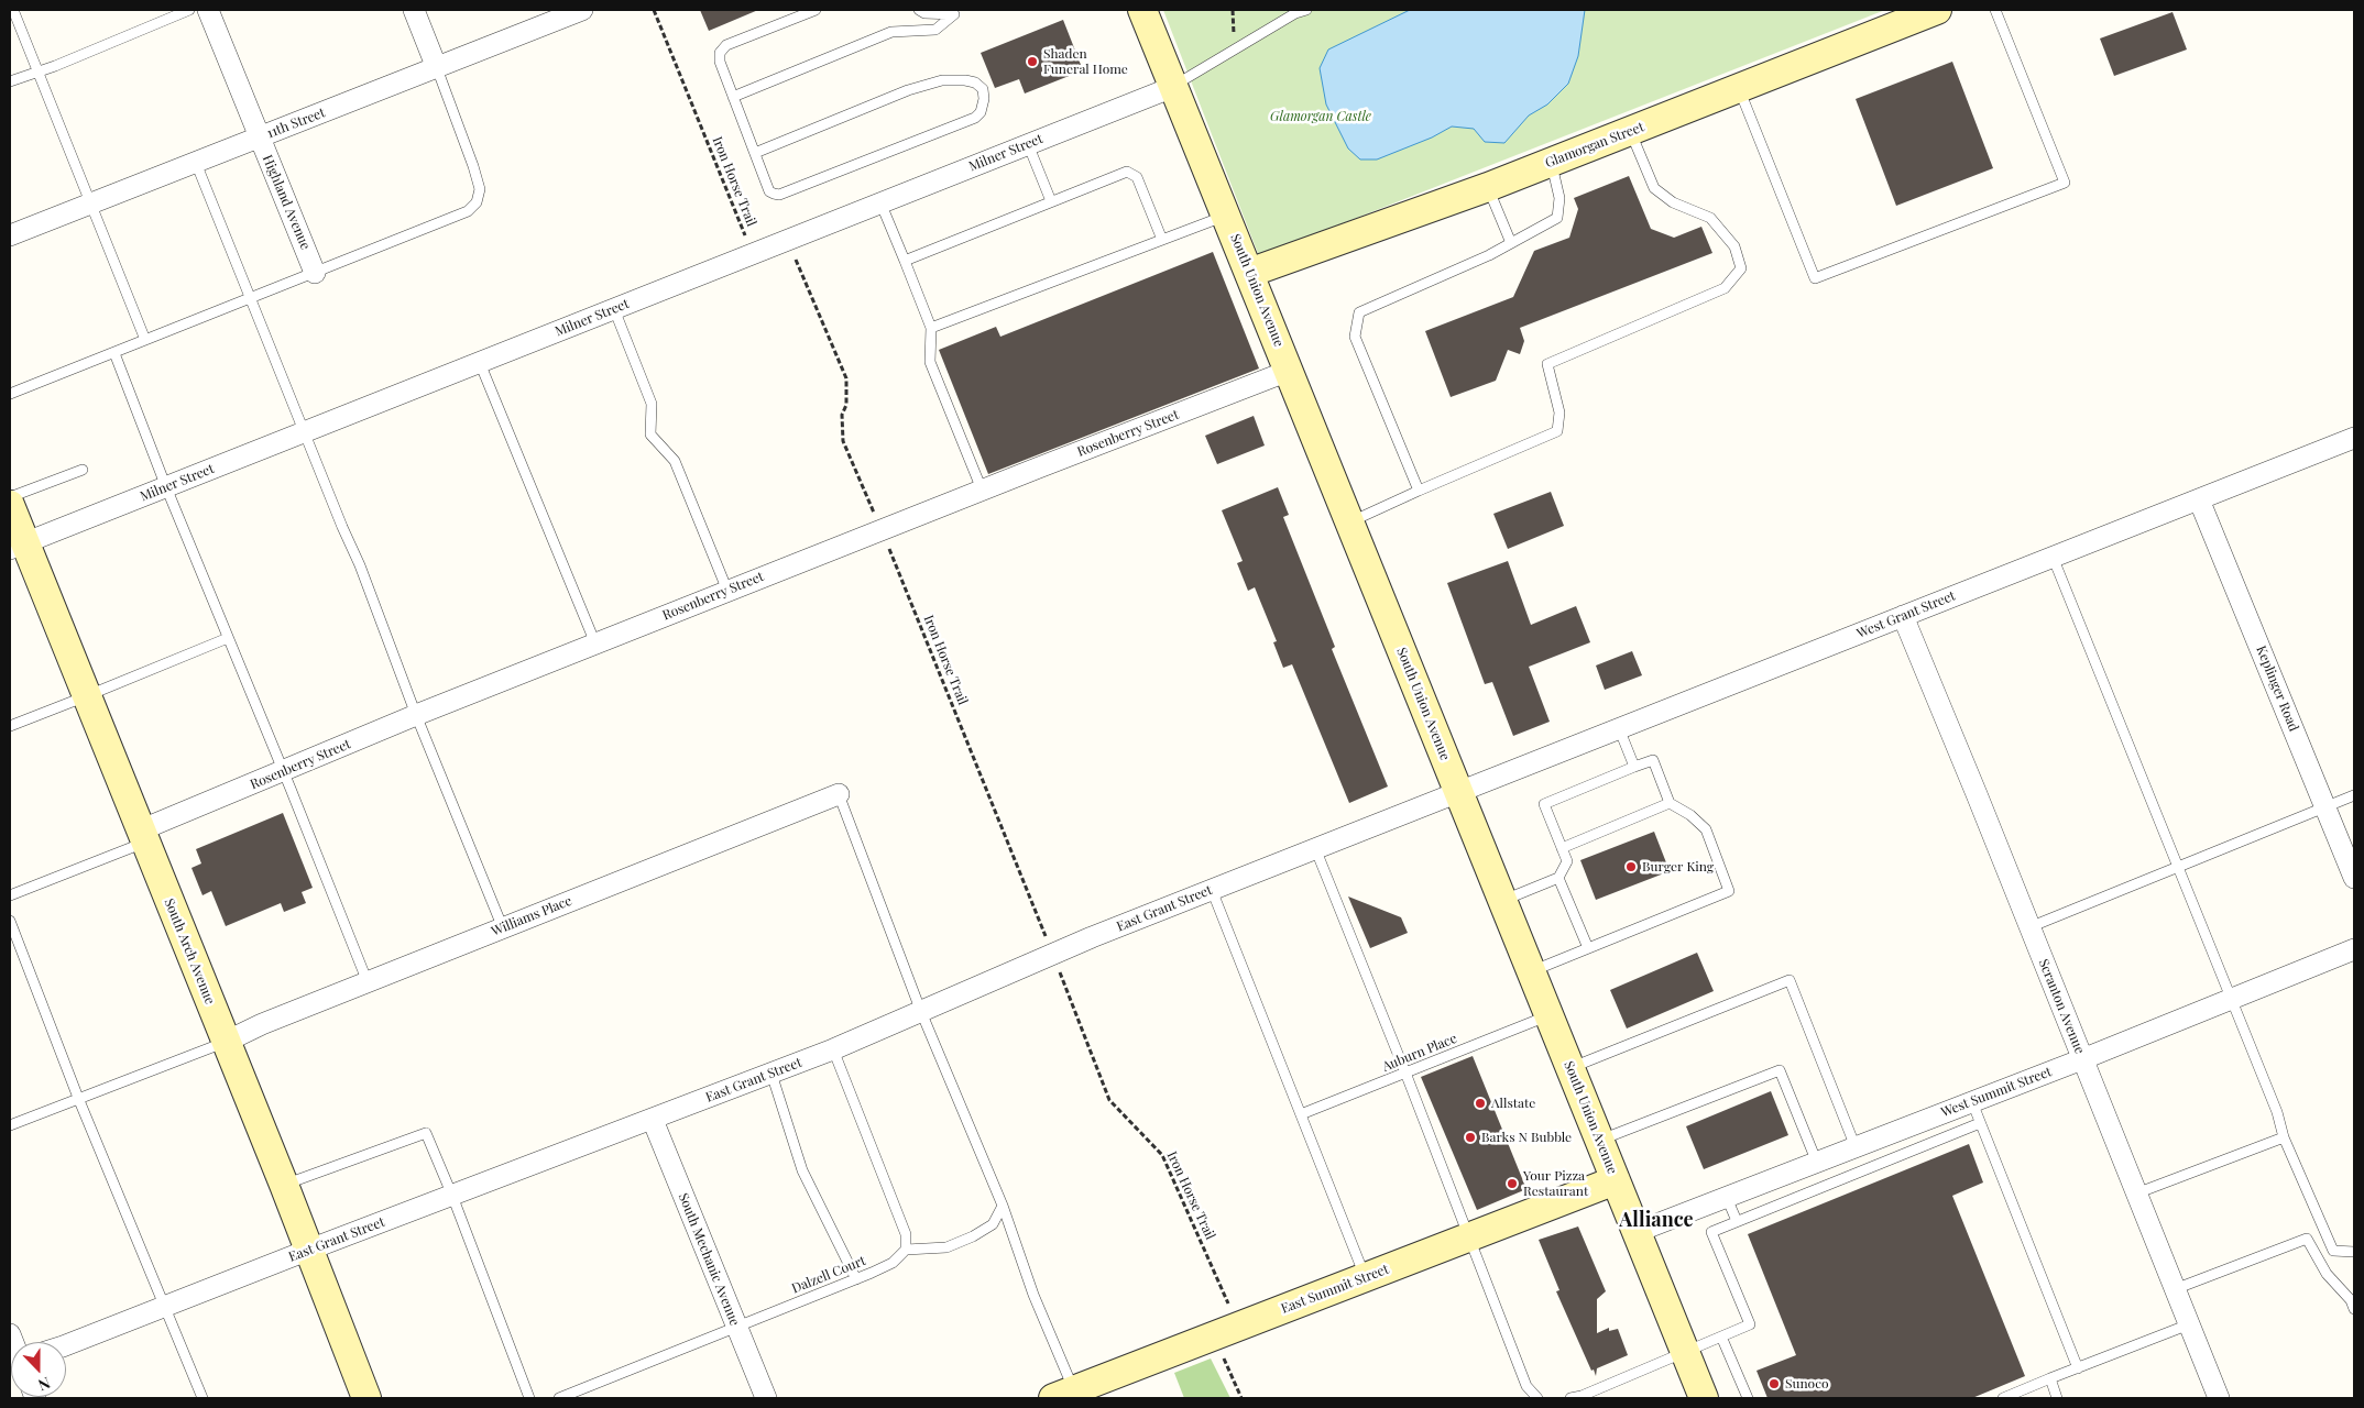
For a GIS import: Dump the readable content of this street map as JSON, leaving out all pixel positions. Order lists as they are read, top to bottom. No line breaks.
{"streets":{"street":["11th Street","Glamorgan Street","Milner Street","Highland Avenue","South Union Avenue","Rosenberry Street","West Grant Street","Keplinger Road","East Grant Street","Williams Place","South Arch Avenue","Scranton Avenue","West Summit Street","South Mechanic Avenue","East Summit Street"],"lane":["Auburn Place","Dalzell Court"],"path":["Iron Horse Trail"]},"crossings":[["11th Street","Highland Avenue"],["Glamorgan Street","South Union Avenue"],["Milner Street","Iron Horse Trail"],["Milner Street","South Union Avenue"],["Milner Street","South Arch Avenue"],["Iron Horse Trail","Rosenberry Street"],["Iron Horse Trail","East Grant Street"],["Iron Horse Trail","East Summit Street"],["South Union Avenue","Rosenberry Street"],["South Union Avenue","West Grant Street"],["South Union Avenue","East Grant Street"],["South Union Avenue","Auburn Place"],["South Union Avenue","West Summit Street"],["South Union Avenue","East Summit Street"],["Rosenberry Street","South Arch Avenue"],["West Grant Street","Keplinger Road"],["West Grant Street","East Grant Street"],["West Grant Street","Scranton Avenue"],["East Grant Street","South Arch Avenue"],["East Grant Street","South Mechanic Avenue"],["Williams Place","South Arch Avenue"],["Scranton Avenue","West Summit Street"],["South Mechanic Avenue","Dalzell Court"]],"districts":["Alliance"],"parks":["Glamorgan Castle"],"places":["Shaden Funeral Home","Burger King","Allstate","Barks N Bubble","Your Pizza Restaurant","Sunoco"],"north":"bottom"}
